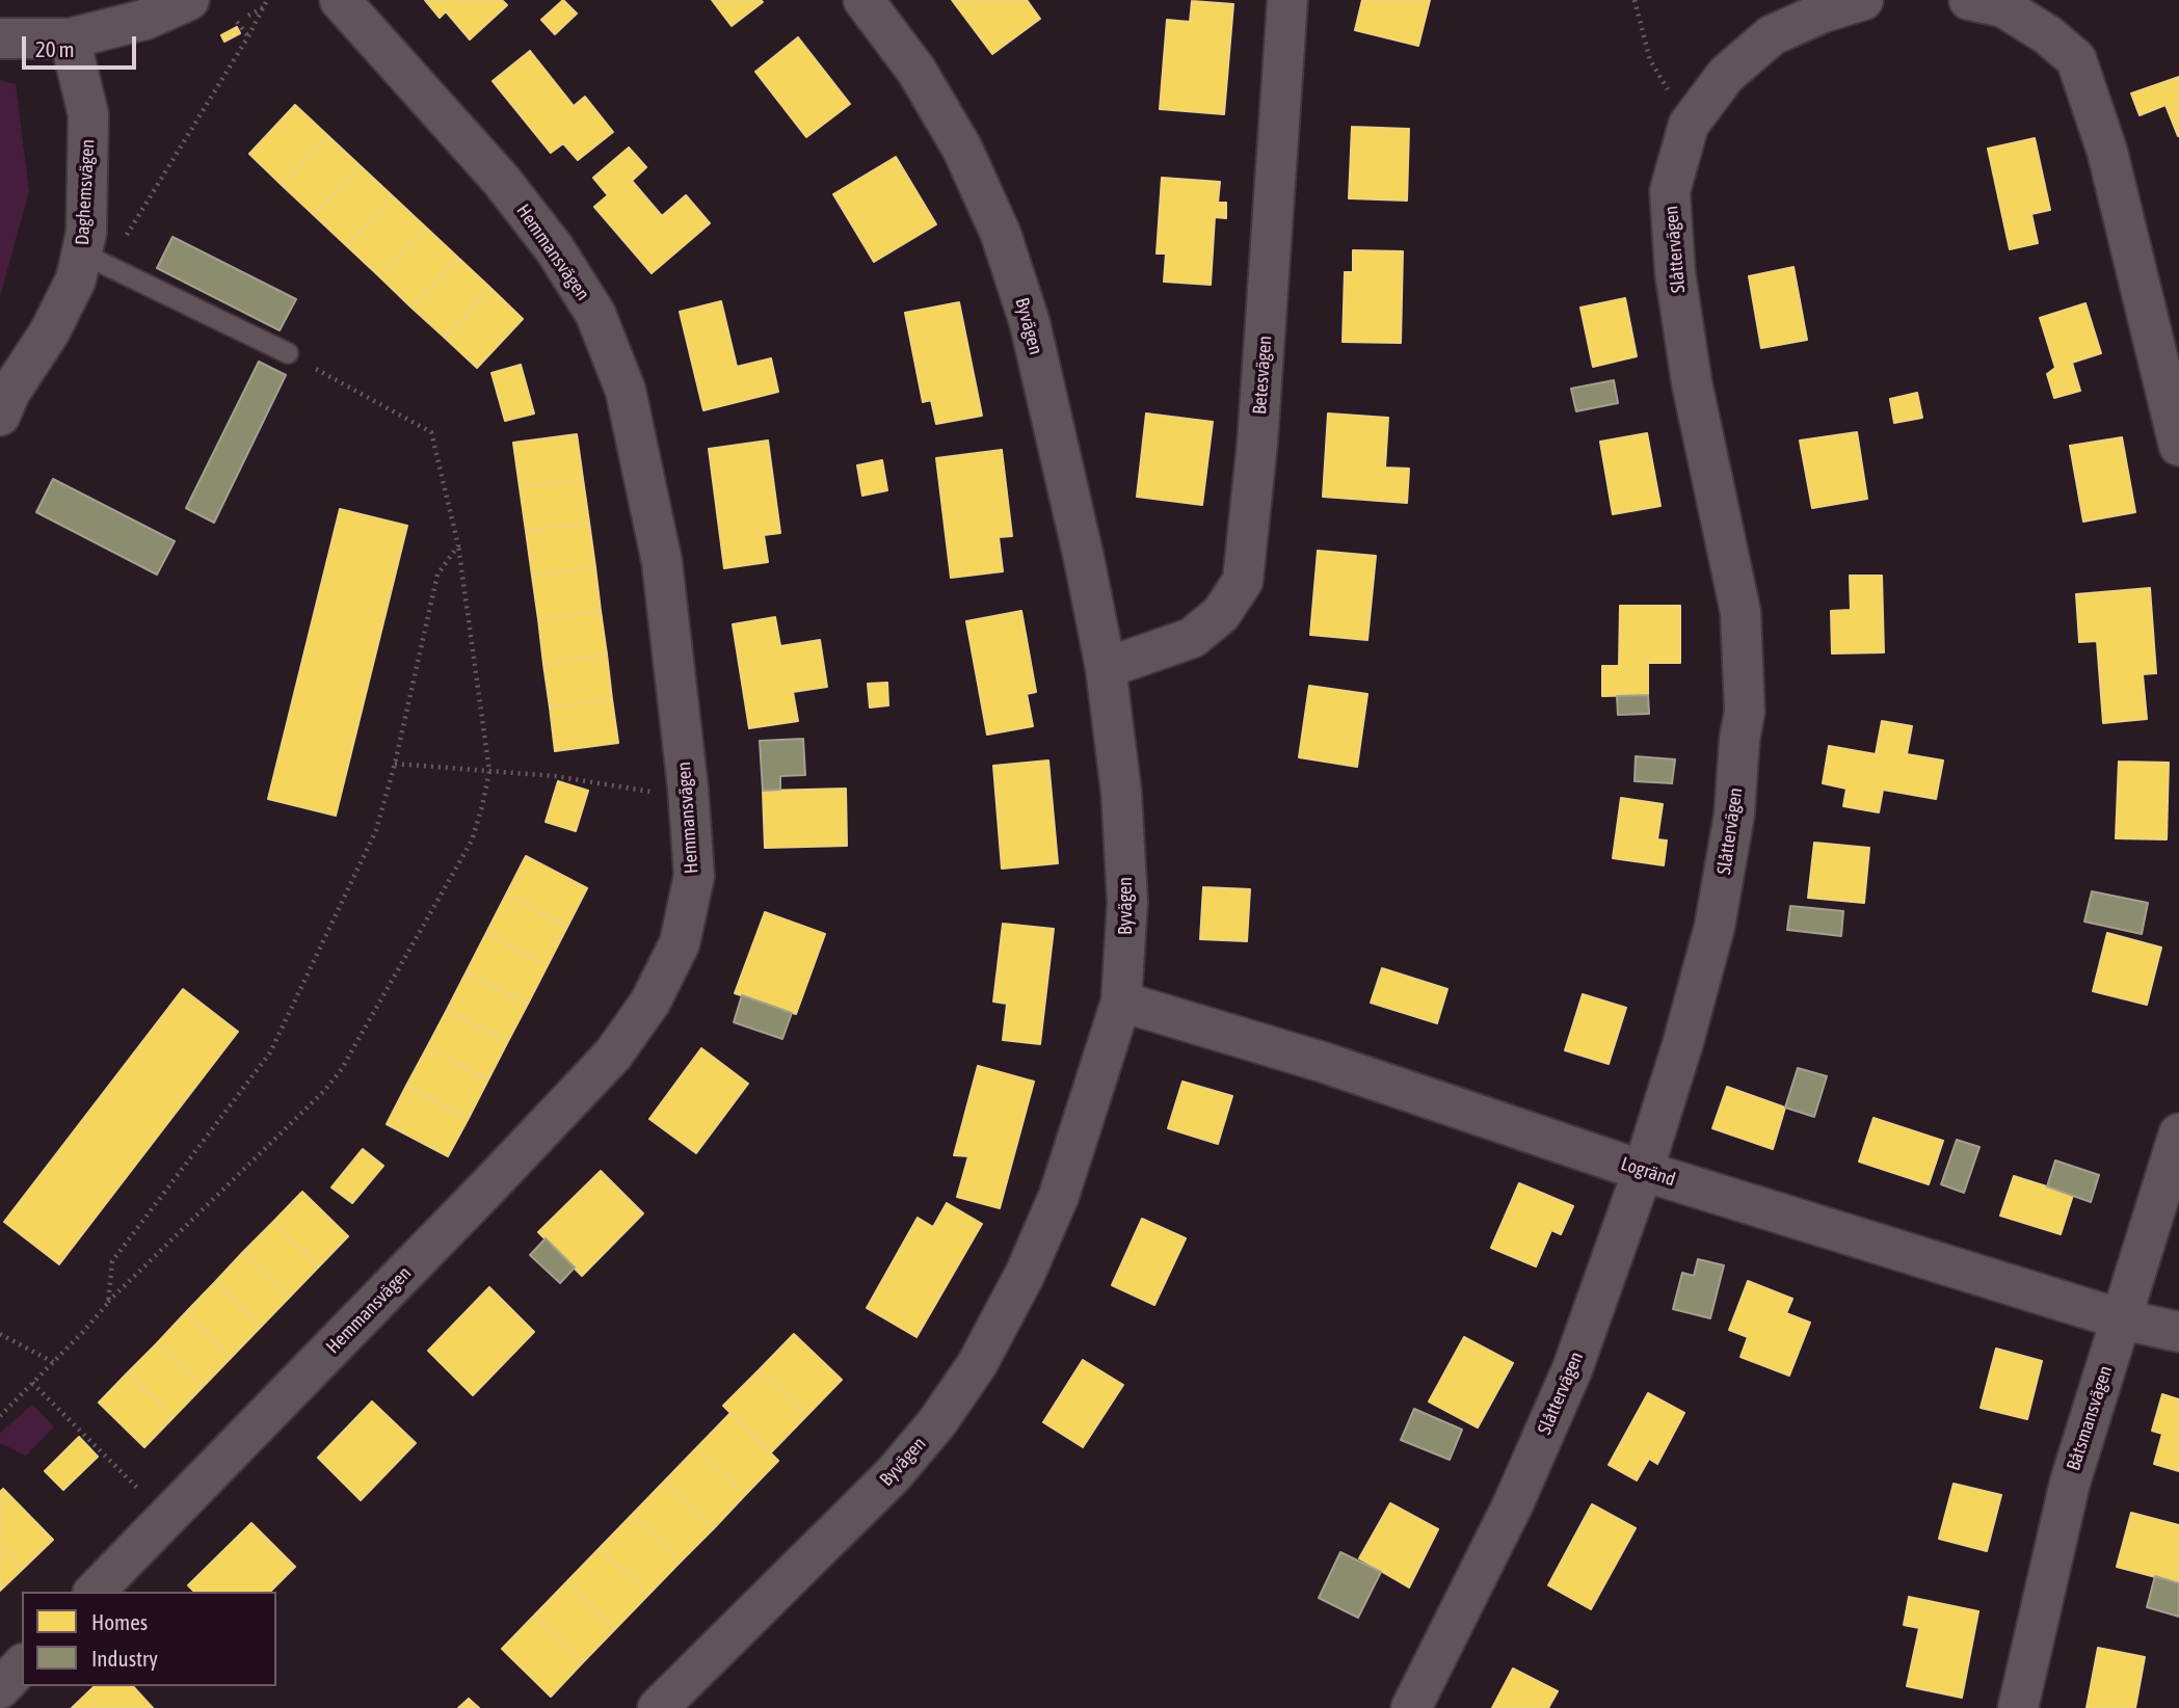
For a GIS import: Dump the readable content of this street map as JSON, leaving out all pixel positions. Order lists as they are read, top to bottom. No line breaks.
{"streets":{"street":["Daghemsvägen","Slåttervägen","Hemmansvägen","Byvägen","Betesvägen","Logränd","Båtsmansvägen"]},"crossings":[["Slåttervägen","Logränd"],["Byvägen","Betesvägen"],["Byvägen","Logränd"],["Logränd","Båtsmansvägen"]],"legend":["Homes","Industry"],"scale_bar":"20 m"}
